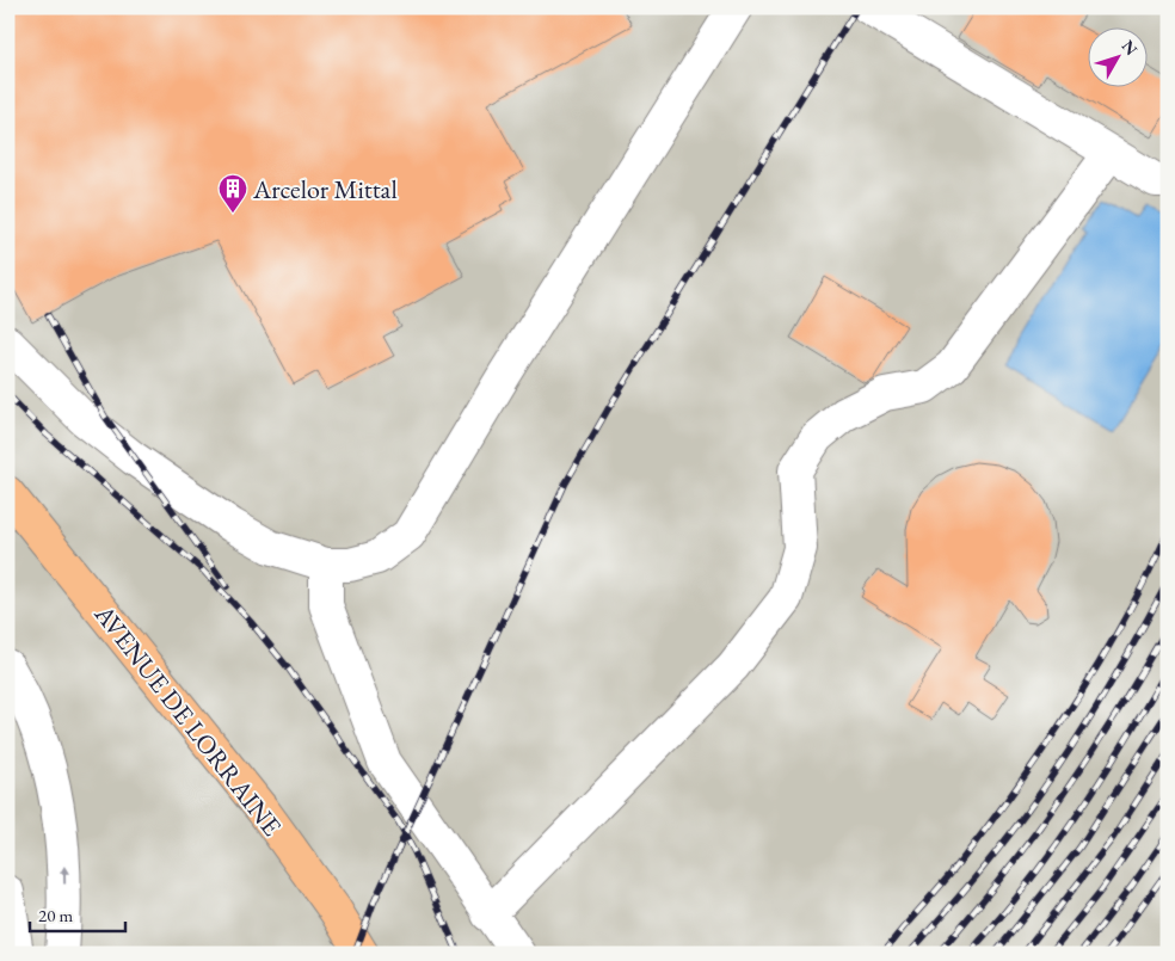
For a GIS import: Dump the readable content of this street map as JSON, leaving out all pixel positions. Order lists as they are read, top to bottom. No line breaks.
{"streets":{"main road":["AVENUE DE LORRAINE"]},"places":{"building":["Arcelor Mittal"]},"scale_bar":"20 m","north":"top right"}
